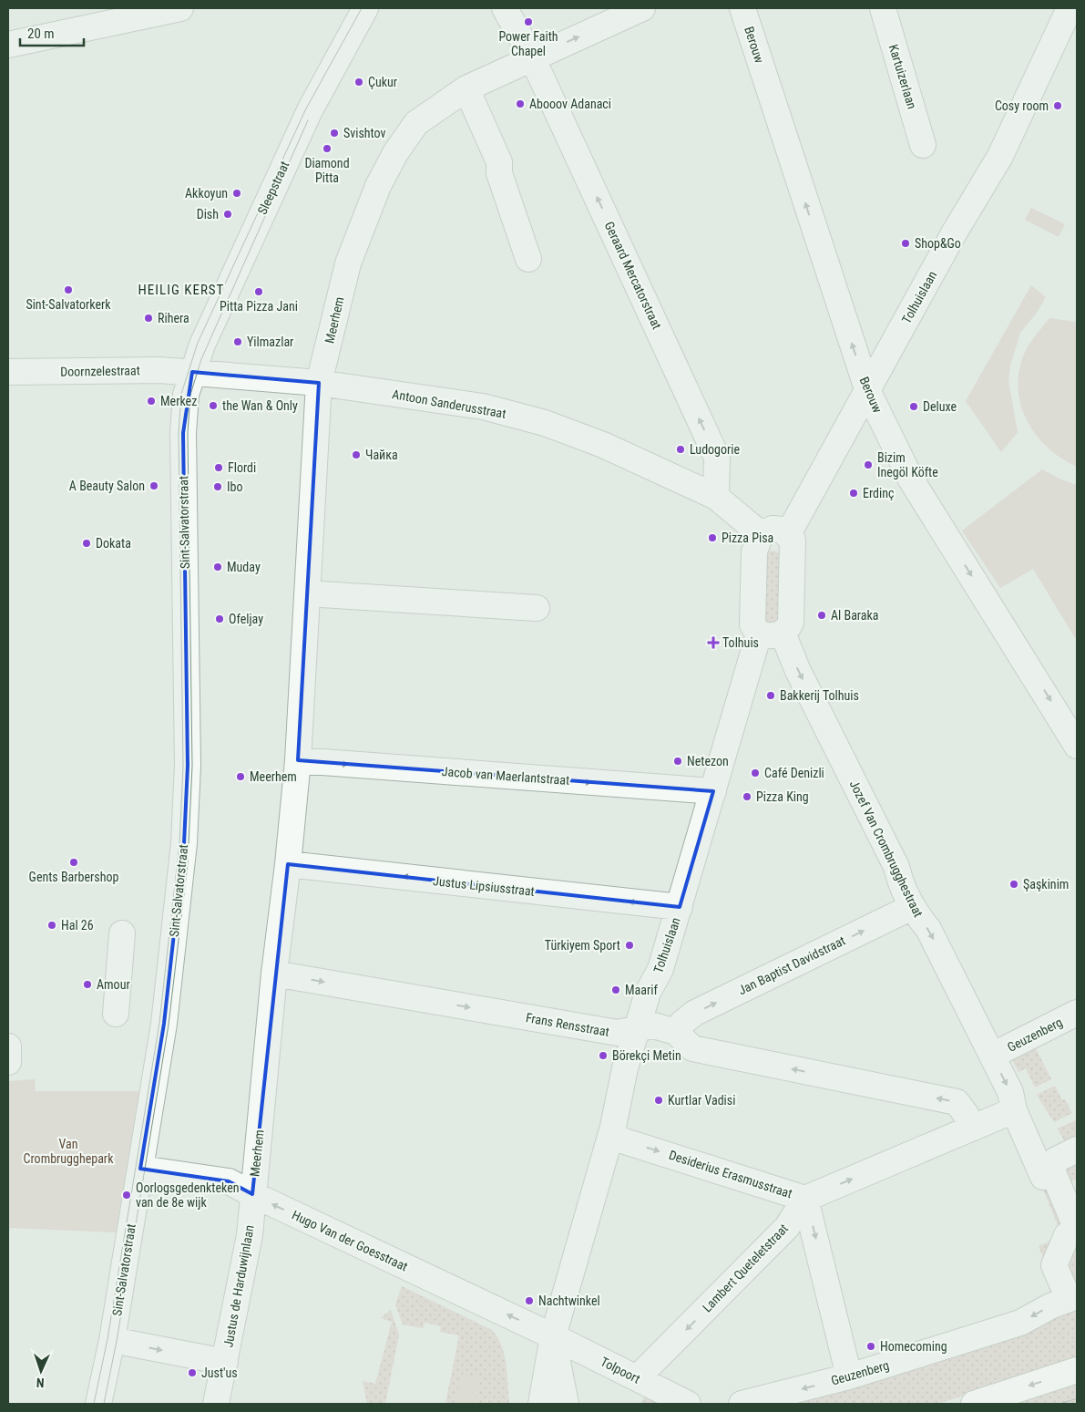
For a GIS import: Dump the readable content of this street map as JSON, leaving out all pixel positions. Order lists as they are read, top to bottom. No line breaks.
{"streets":{"street":["Berouw","Kartuizerlaan","Sleepstraat","Geraard Mercatorstraat","Tolhuislaan","Meerhem","Doornzelestraat","Antoon Sanderusstraat","Sint-Salvatorstraat","Jacob van Maerlantstraat","Jozef Van Crombrugghestraat","Justus Lipsiusstraat","Jan Baptist Davidstraat","Frans Rensstraat","Geuzenberg","Desiderius Erasmusstraat","Hugo Van der Goesstraat","Lambert Queteletstraat","Justus de Harduwijnlaan","Tolpoort"]},"crossings":[["Berouw","Tolhuislaan"],["Sleepstraat","Doornzelestraat"],["Sleepstraat","Antoon Sanderusstraat"],["Sleepstraat","Sint-Salvatorstraat"],["Geraard Mercatorstraat","Meerhem"],["Geraard Mercatorstraat","Antoon Sanderusstraat"],["Tolhuislaan","Jacob van Maerlantstraat"],["Tolhuislaan","Jozef Van Crombrugghestraat"],["Tolhuislaan","Justus Lipsiusstraat"],["Tolhuislaan","Frans Rensstraat"],["Tolhuislaan","Desiderius Erasmusstraat"],["Tolhuislaan","Hugo Van der Goesstraat"],["Tolhuislaan","Tolpoort"],["Meerhem","Antoon Sanderusstraat"],["Meerhem","Jacob van Maerlantstraat"],["Meerhem","Justus Lipsiusstraat"],["Meerhem","Frans Rensstraat"],["Meerhem","Hugo Van der Goesstraat"],["Meerhem","Justus de Harduwijnlaan"],["Doornzelestraat","Antoon Sanderusstraat"],["Doornzelestraat","Sint-Salvatorstraat"],["Antoon Sanderusstraat","Sint-Salvatorstraat"],["Sint-Salvatorstraat","Hugo Van der Goesstraat"],["Jozef Van Crombrugghestraat","Jan Baptist Davidstraat"],["Jozef Van Crombrugghestraat","Geuzenberg"],["Jan Baptist Davidstraat","Frans Rensstraat"],["Geuzenberg","Desiderius Erasmusstraat"],["Desiderius Erasmusstraat","Lambert Queteletstraat"],["Hugo Van der Goesstraat","Justus de Harduwijnlaan"],["Hugo Van der Goesstraat","Tolpoort"],["Lambert Queteletstraat","Tolpoort"]],"one_way":["Jozef Van Crombrugghestraat","Justus Lipsiusstraat","Desiderius Erasmusstraat","Hugo Van der Goesstraat","Lambert Queteletstraat"],"districts":["HEILIG KERST"],"parks":["Van Crombrugghepark"],"places":{"other":["Power Faith Chapel","Çukur","Abooov Adanaci","Cosy room","Svishtov","Diamond Pitta","Akkoyun","Dish","Shop&Go","Sint-Salvatorkerk","Pitta Pizza Jani","Rihera","Yilmazlar","Merkez","the Wan & Only","Deluxe","Ludogorie","Чайка","Bizim Inegöl Köfte","Flordi","A Beauty Salon","Ibo","Erdinç","Pizza Pisa","Dokata","Muday","Al Baraka","Ofeljay","Bakkerij Tolhuis","Netezon","Café Denizli","Meerhem","Pizza King","Gents Barbershop","Şaşkinim","Hal 26","Türkiyem Sport","Amour","Maarif","Börekçi Metin","Kurtlar Vadisi","Oorlogsgedenkteken van de 8e wijk","Nachtwinkel","Homecoming","Just'us"],"health":["Tolhuis"]},"scale_bar":"20 m","north":"bottom"}
